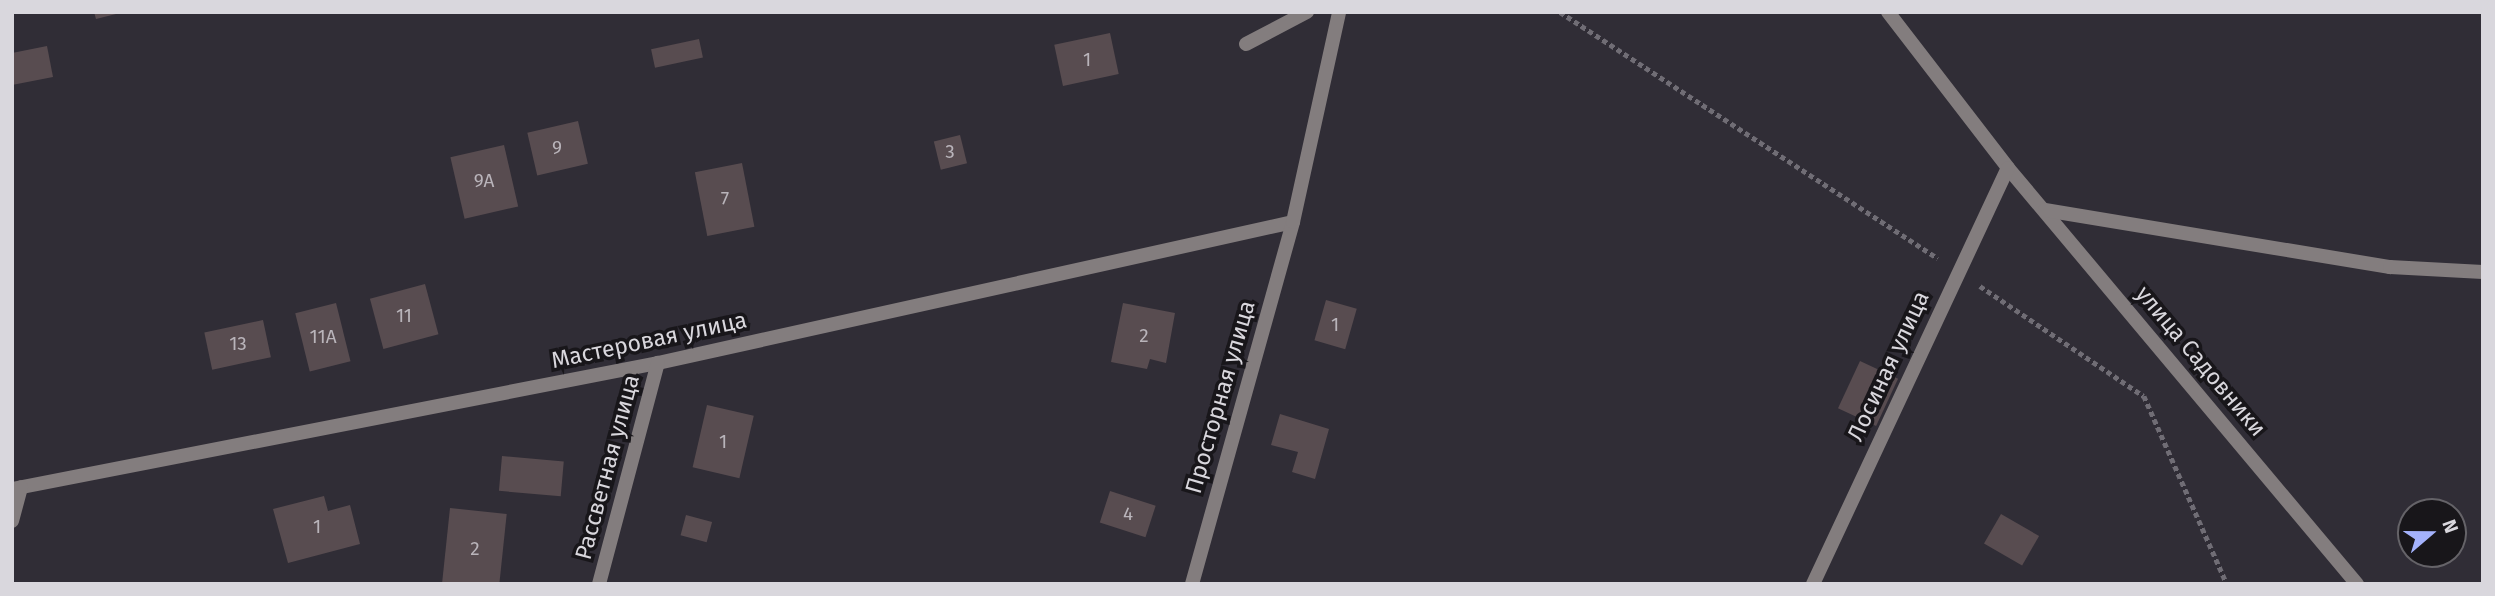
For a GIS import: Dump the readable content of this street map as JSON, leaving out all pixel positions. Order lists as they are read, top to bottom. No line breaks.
{"streets":{"street":["Мастеровая улица","улица Садовники","Лосиная улица","Просторная улица","Рассветная улица"]},"crossings":[["Мастеровая улица","Просторная улица"],["Мастеровая улица","Рассветная улица"],["улица Садовники","Лосиная улица"]],"house_numbers":["1","9","3","9А","7","11","1","2","11А","13","1","4","1","2"],"north":"right"}
